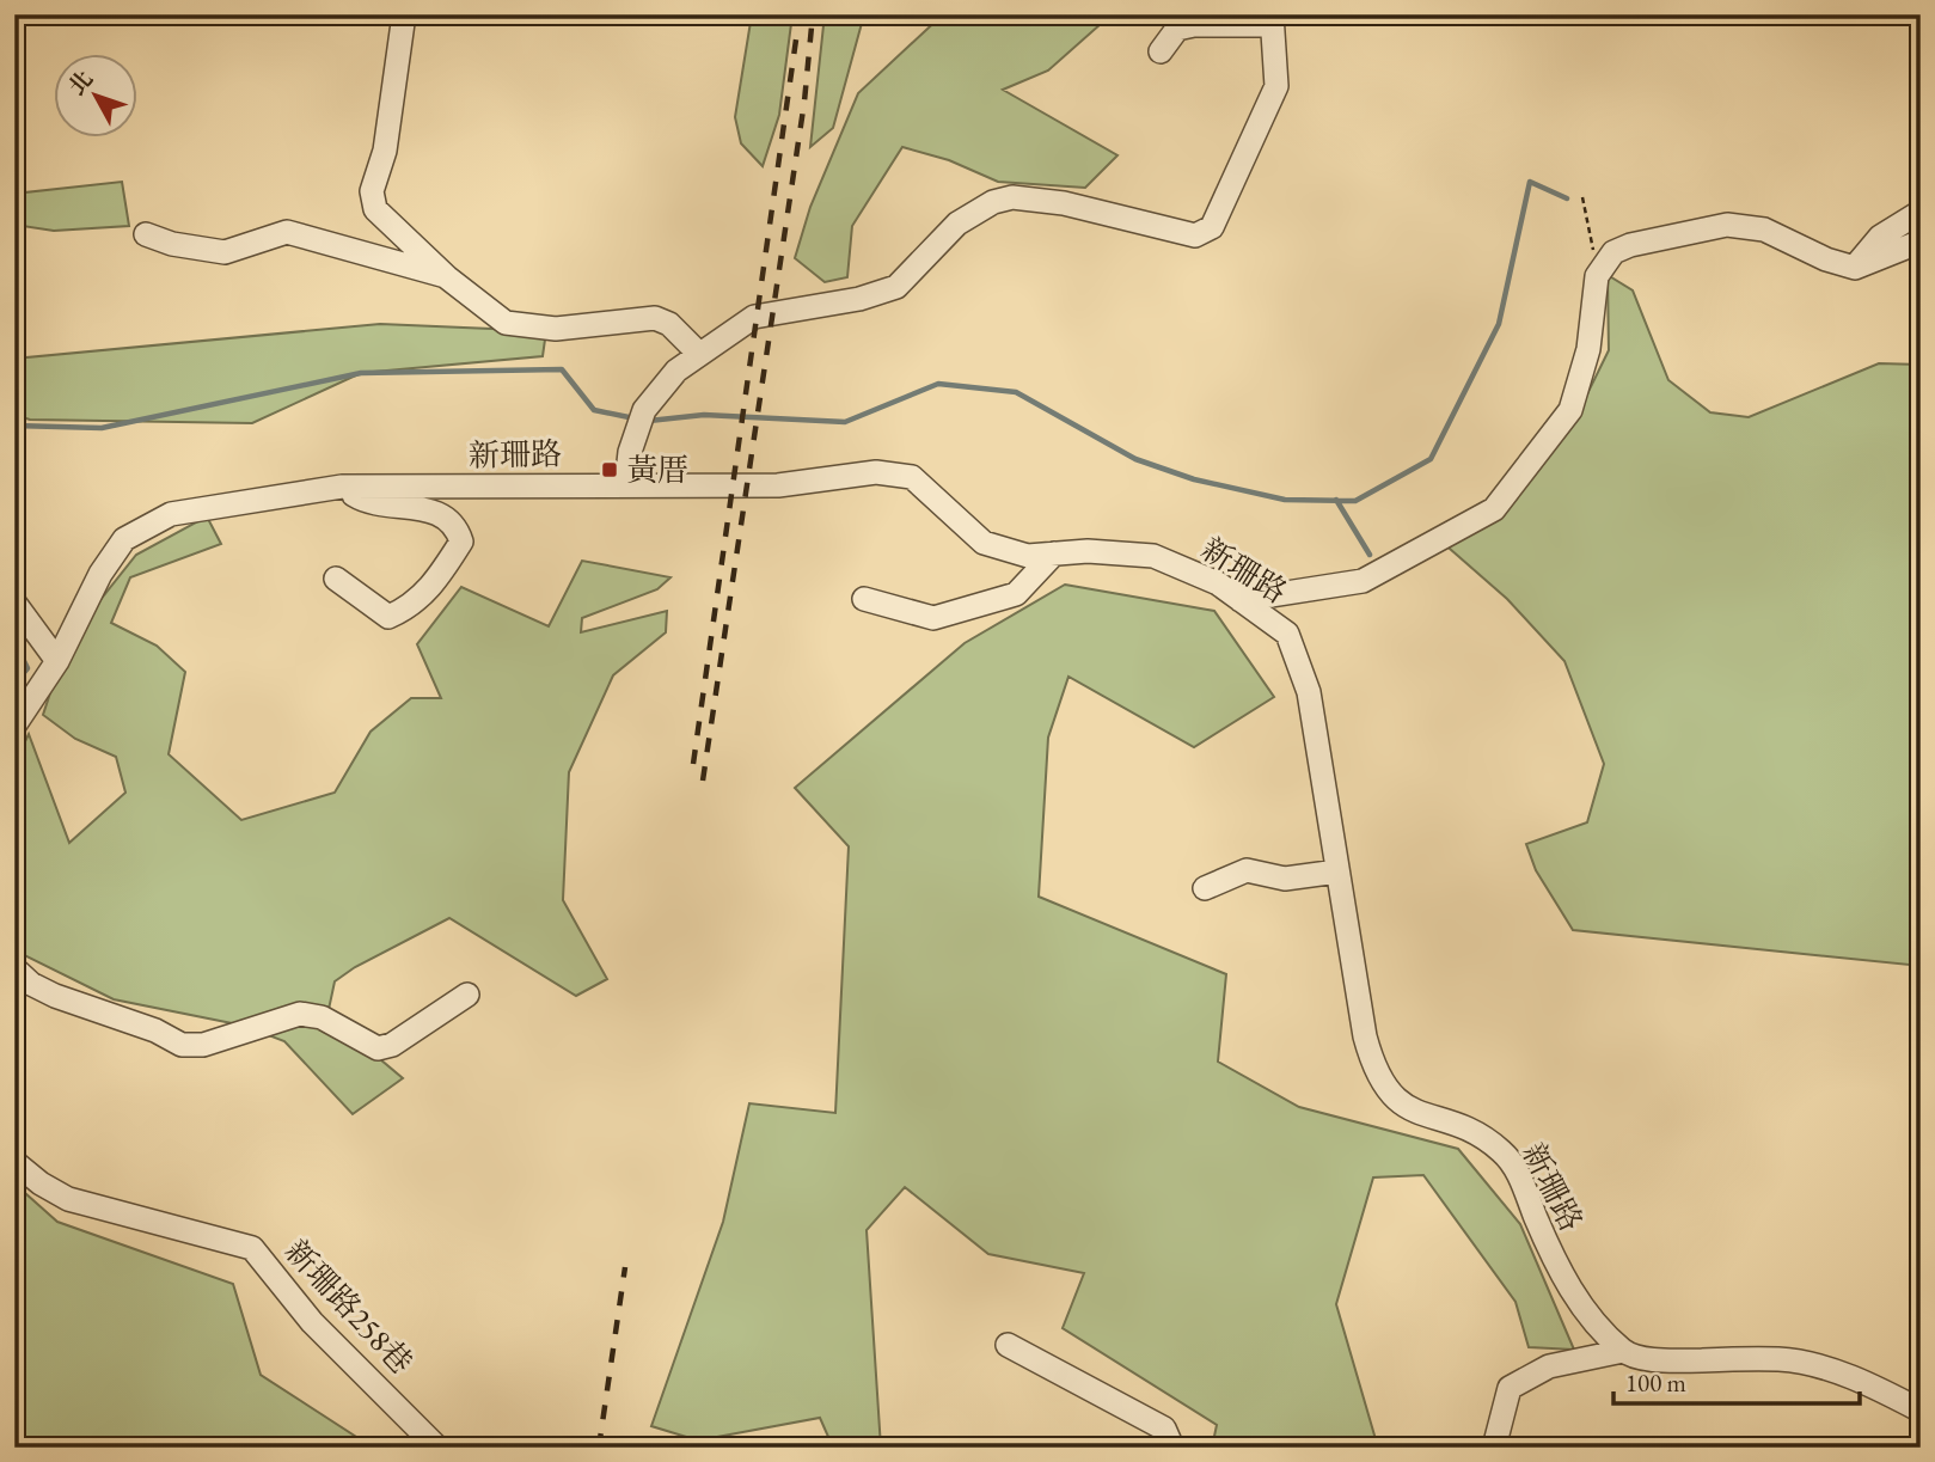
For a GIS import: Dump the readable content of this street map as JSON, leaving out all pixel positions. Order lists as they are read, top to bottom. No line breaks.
{"streets":{"street":["新珊路","新珊路258巷"]},"places":{"transit":["黃厝"]},"scale_bar":"100 m","north":"top left"}
